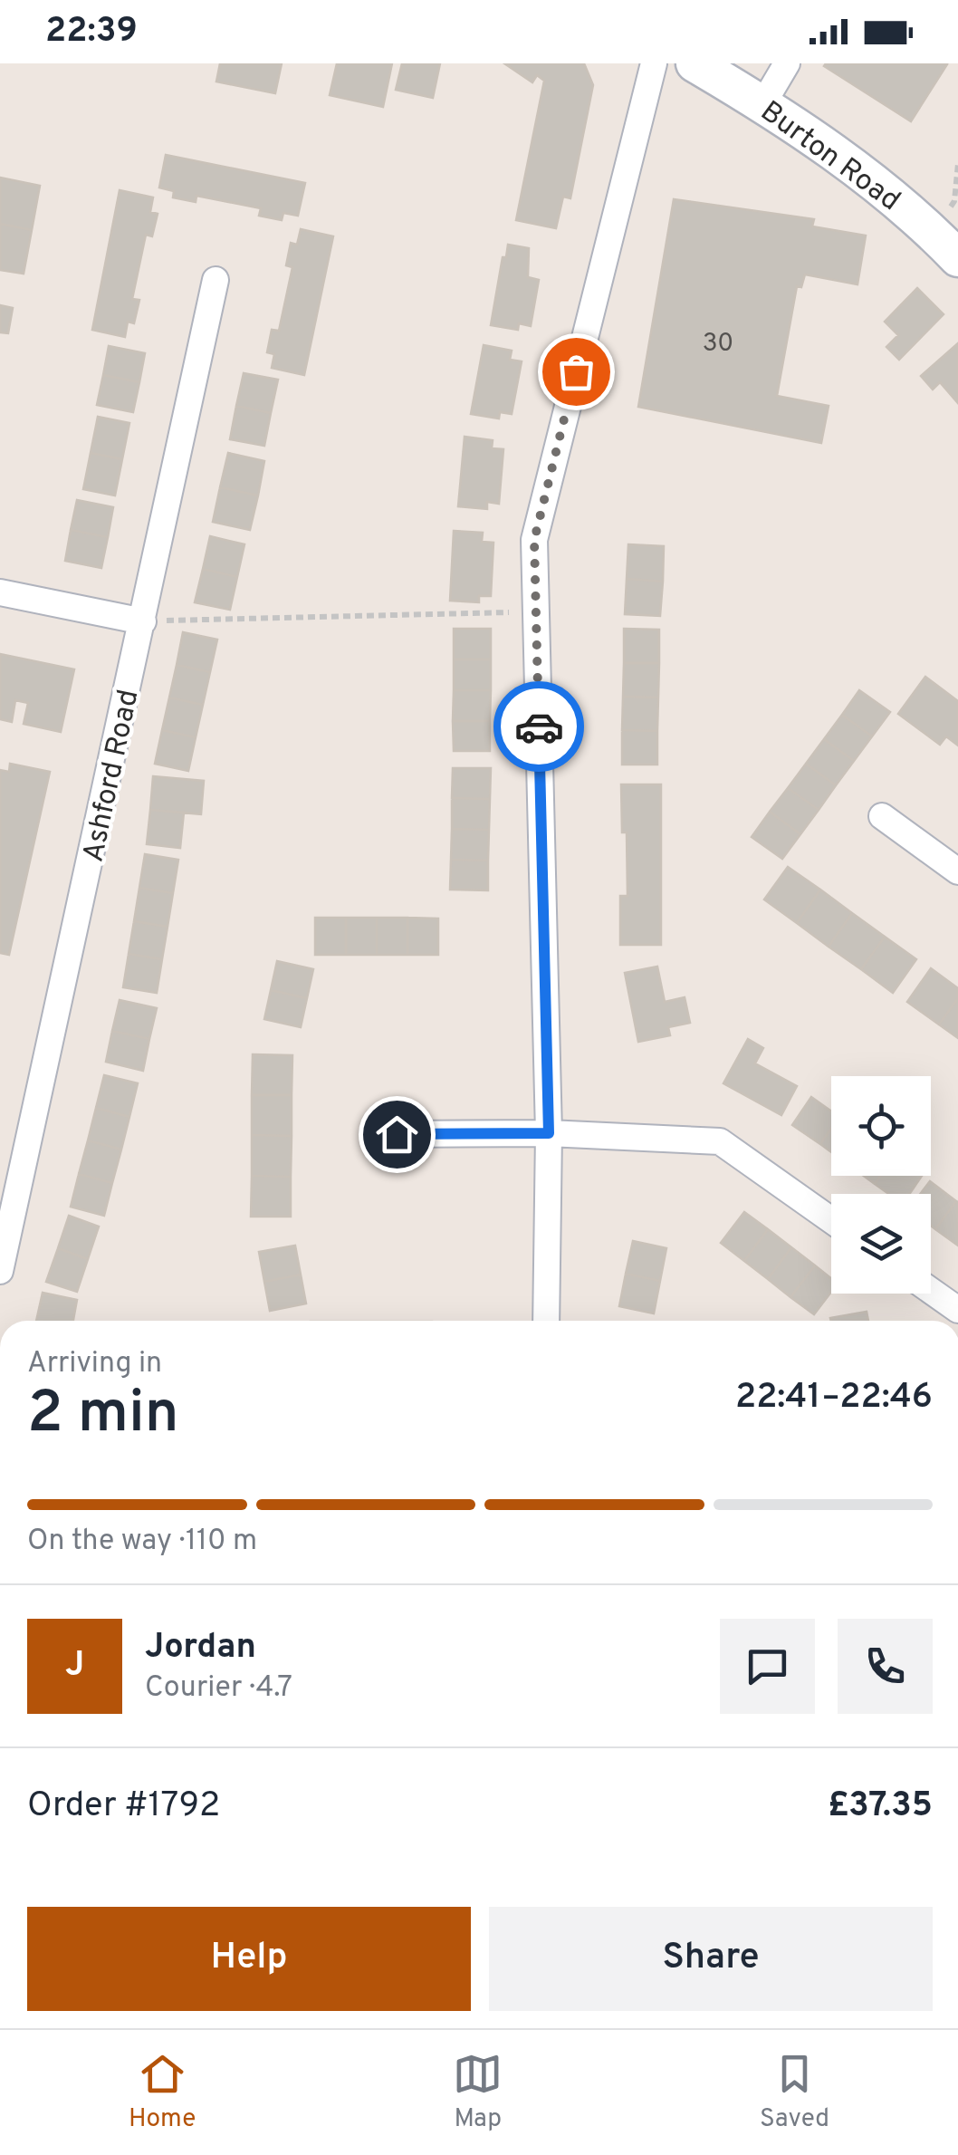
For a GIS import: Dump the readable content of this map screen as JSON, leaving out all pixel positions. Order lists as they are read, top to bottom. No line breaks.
{"streets":{"street":["Burton Road","Ashford Road"]},"house_numbers":["30"],"page":{"status":"22:39","heading":["2 min","Arriving in","22:41–22:46"],"panel":["Jordan","Courier · 4.7","Order #1792","£37.35"],"bar":"On the way · 110 m","round":"J","buttons":["Help","Share"],"tabs":["Home","Map","Saved"]}}
